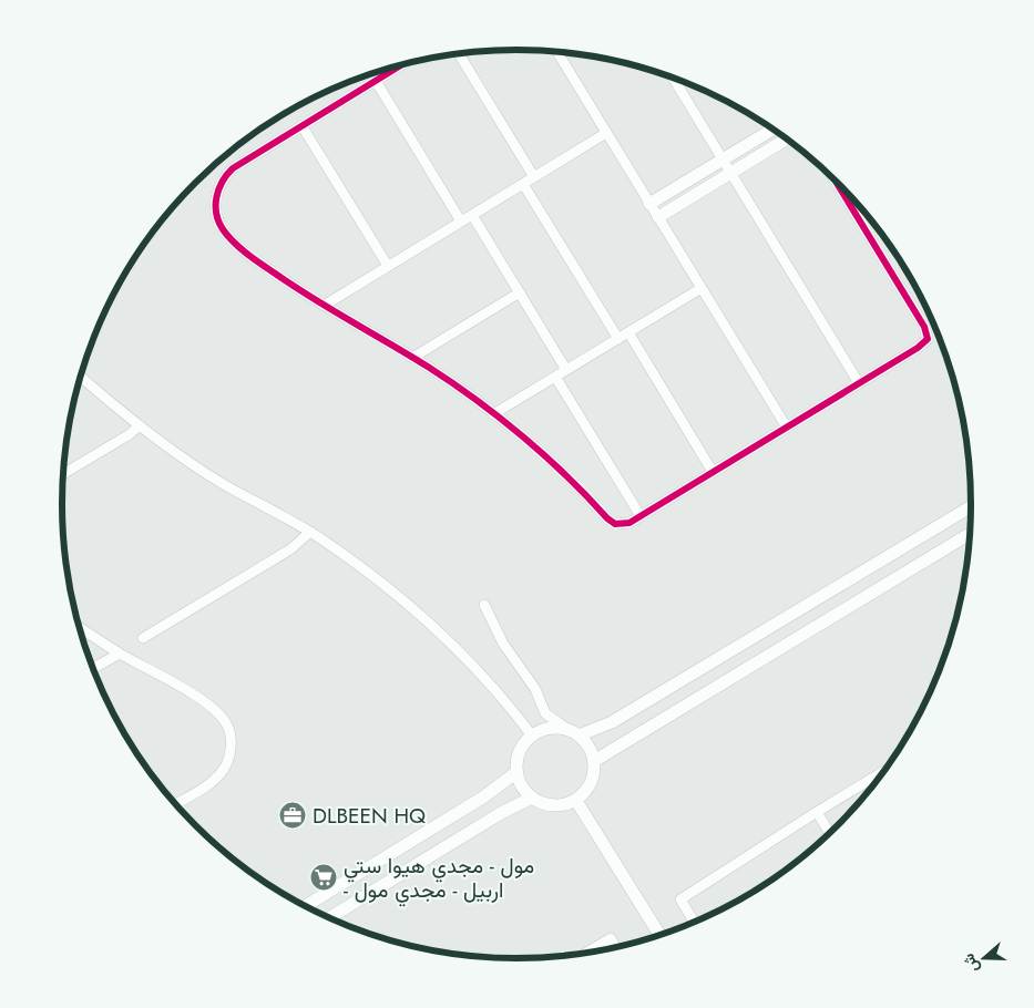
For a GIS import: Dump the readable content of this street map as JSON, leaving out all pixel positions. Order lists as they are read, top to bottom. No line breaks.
{"places":{"office":["DLBEEN HQ"],"supermarket":["مول - مجدي هيوا ستي - اربيل - مجدي مول"]},"north":"left"}
